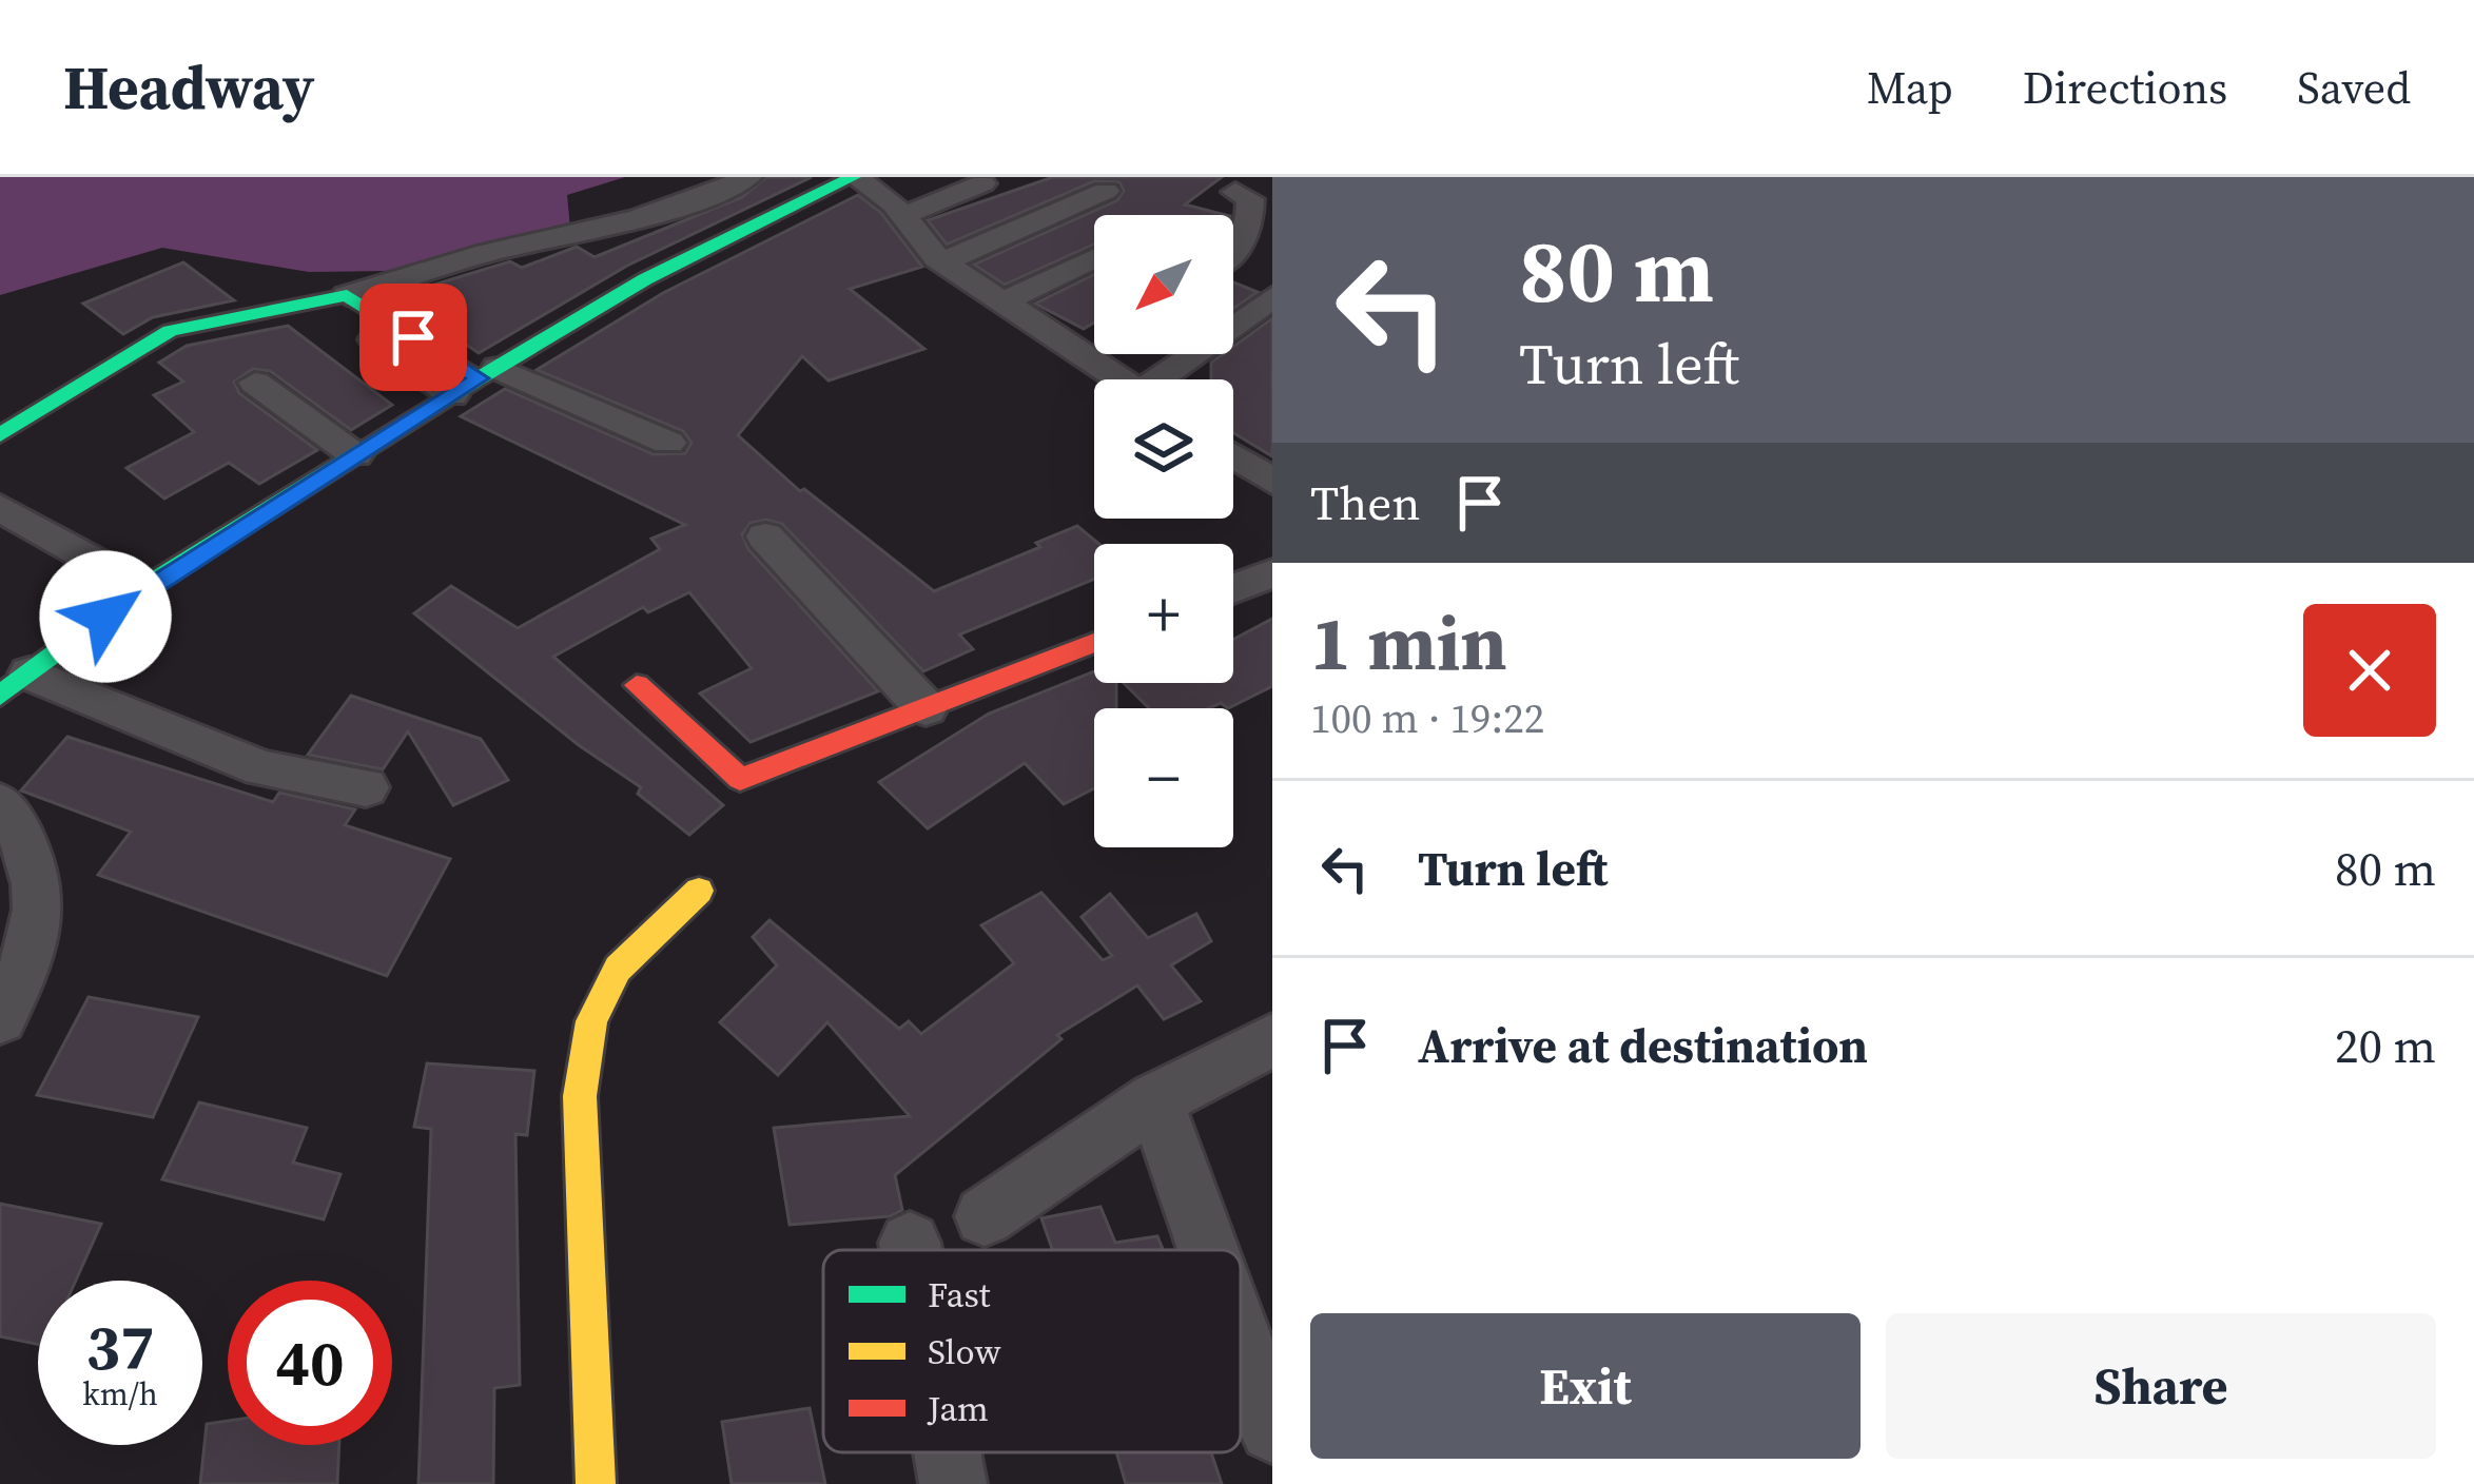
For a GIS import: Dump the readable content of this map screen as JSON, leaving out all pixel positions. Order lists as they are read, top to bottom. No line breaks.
{"legend":["Fast","Slow","Jam"],"north":"bottom left","page":{"header":"Headway","nav":["Map","Directions","Saved"],"turn":["80 m","Turn left"],"map_buttons":["+","−"],"then":"Then","heading":["1 min","100 m · 19:22"],"list":[{"name":"Turn left","value":"80 m"},{"name":"Arrive at destination","value":"20 m"}],"speed":"37 km/h","limit":"40","buttons":["Exit","Share"]}}
